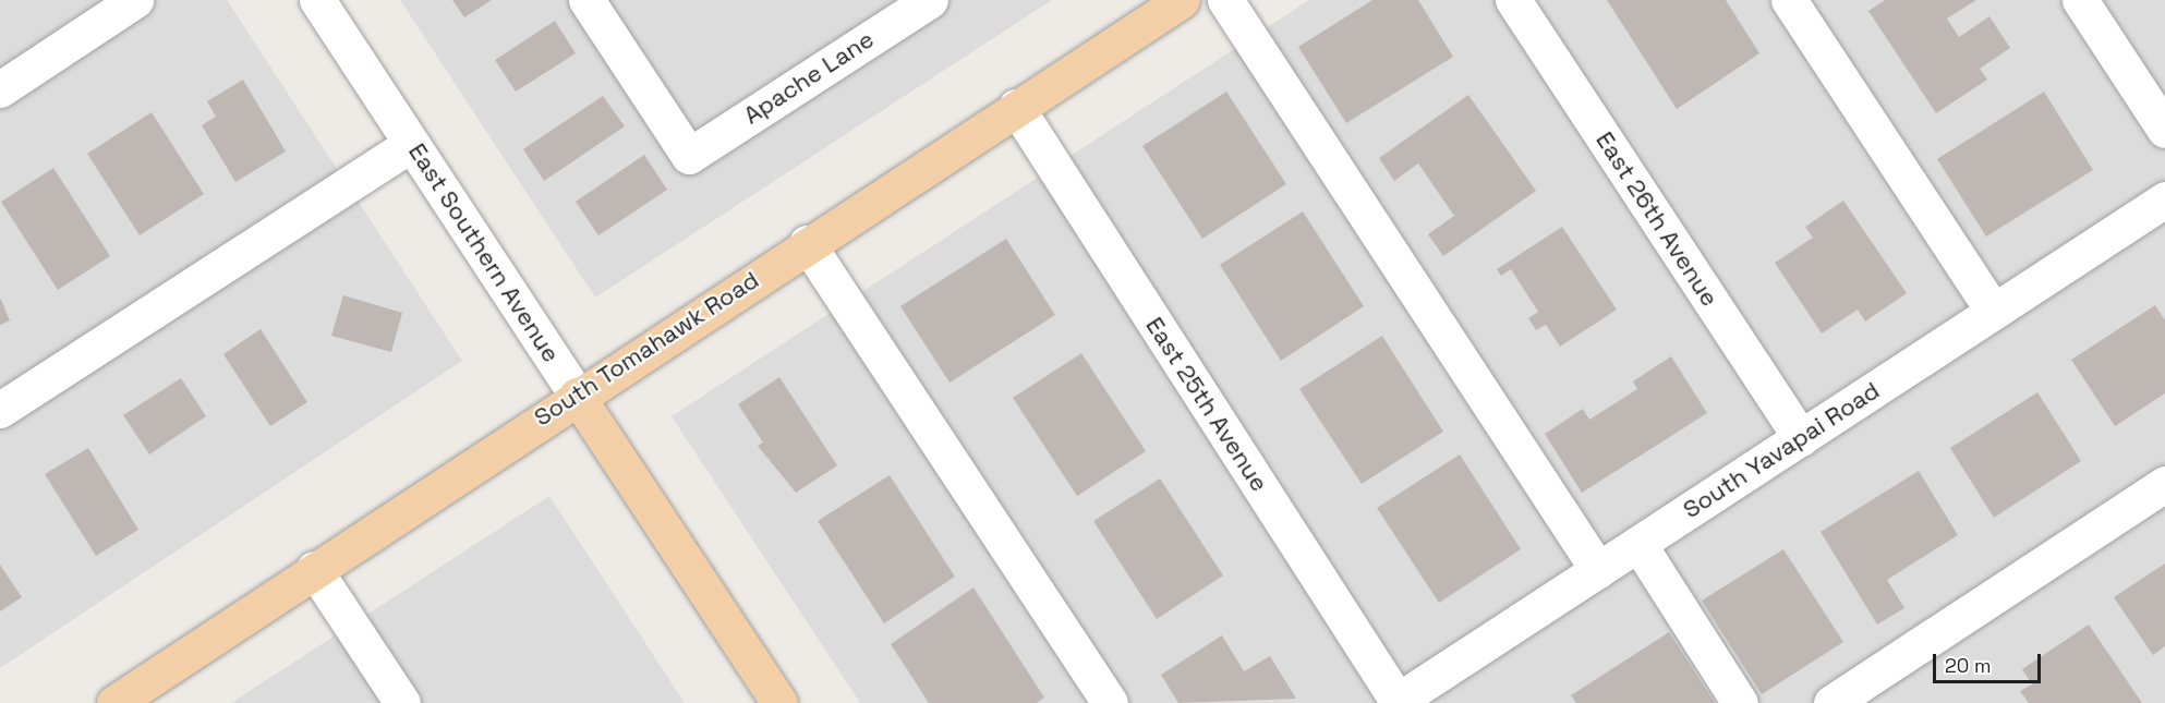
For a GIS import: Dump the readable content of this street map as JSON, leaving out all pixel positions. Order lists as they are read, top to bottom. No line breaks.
{"streets":{"main road":["East Southern Avenue","South Tomahawk Road"],"street":["Apache Lane","East 26th Avenue","East 25th Avenue","South Yavapai Road"]},"crossings":[["East 26th Avenue","South Yavapai Road"],["East Southern Avenue","South Tomahawk Road"],["South Tomahawk Road","East 25th Avenue"],["East 25th Avenue","South Yavapai Road"]],"scale_bar":"20 m"}
